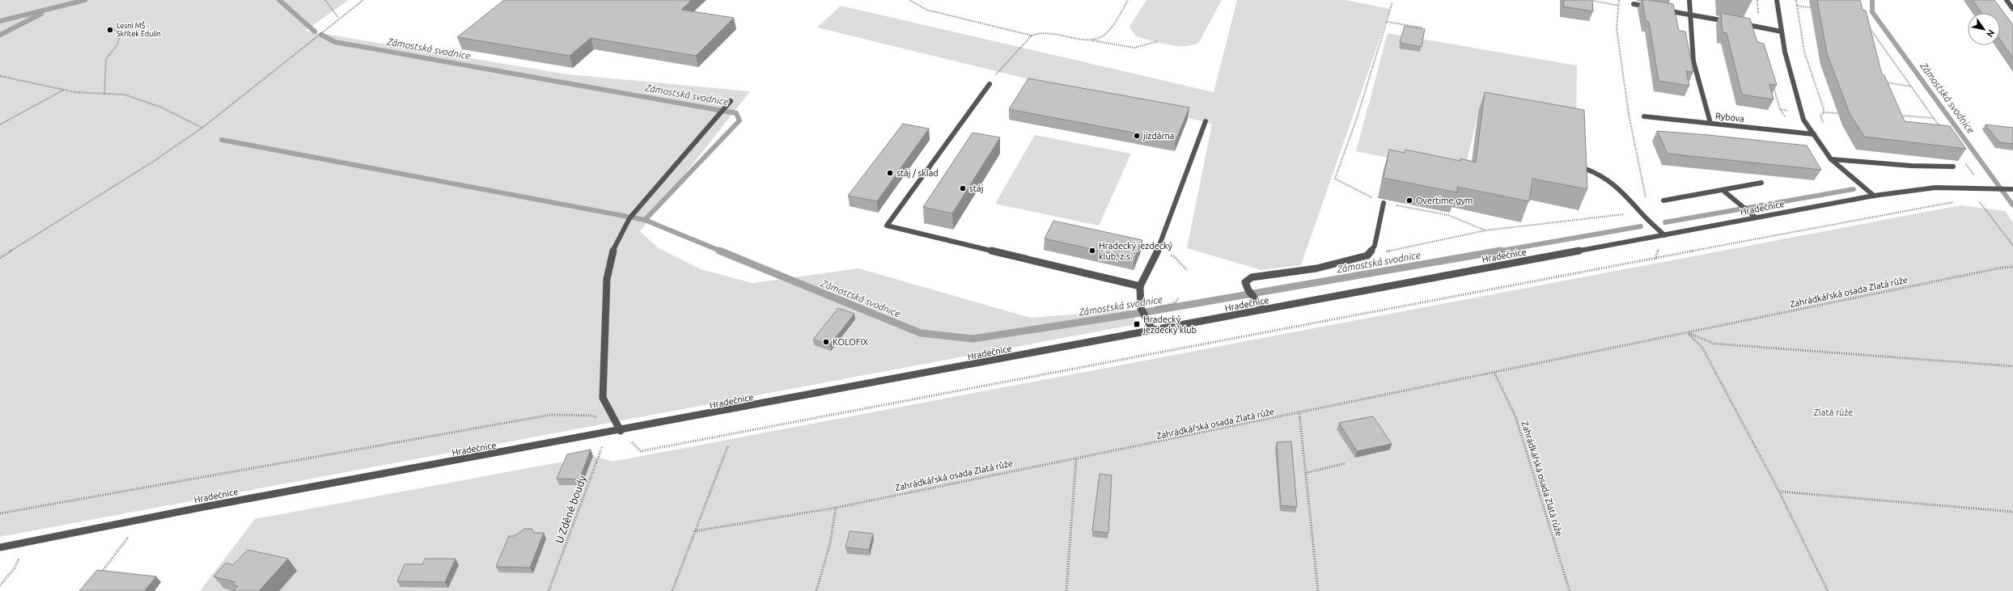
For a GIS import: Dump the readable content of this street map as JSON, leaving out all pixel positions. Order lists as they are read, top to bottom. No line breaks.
{"streets":{"street":["Rybova","Hradečnice"],"path":["Zahrádkářská osada Zlatá růže","U Zděné boudy"]},"crossings":[["Hradečnice","U Zděné boudy"]],"water":["Zámostská svodnice"],"parks":["Zlatá růže"],"places":{"other":["Lesní MŠ - Skřítek Edulín","jízdárna","stáj / sklad","stáj","Overtime gym","Hradecký jezdecký klub, z.s.","KOLOFIX"],"transit":["Hradecký jezdecký klub"]},"north":"bottom right"}
